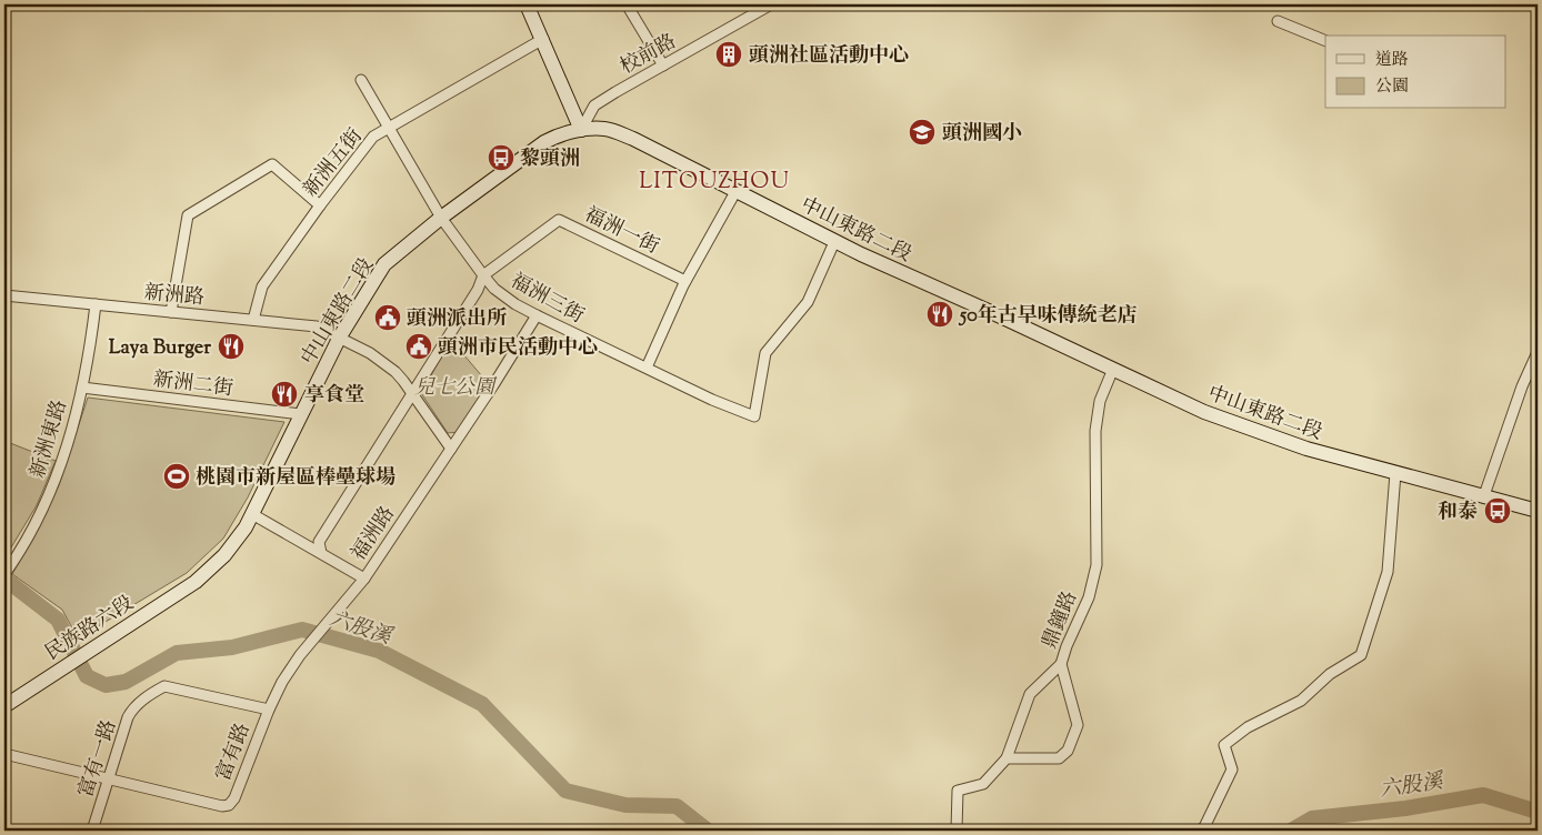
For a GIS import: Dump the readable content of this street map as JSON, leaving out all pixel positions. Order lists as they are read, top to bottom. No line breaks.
{"streets":{"main road":["中山東路二段","民族路六段"],"street":["校前路","新洲五街","福洲一街","新洲路","福洲三街","新洲二街","新洲東路","福洲路","鼎鐘路","富有路","富有一路"]},"crossings":[["校前路","中山東路二段"],["新洲五街","新洲路"],["新洲五街","福洲三街"],["中山東路二段","新洲路"],["中山東路二段","福洲三街"],["中山東路二段","新洲二街"],["中山東路二段","鼎鐘路"],["中山東路二段","民族路六段"],["福洲一街","福洲三街"],["新洲路","新洲東路"],["福洲三街","福洲路"],["新洲二街","新洲東路"],["福洲路","富有路"],["富有路","富有一路"]],"districts":["LITOUZHOU"],"water":["六股溪"],"parks":["兒七公園"],"places":{"building":["頭洲社區活動中心"],"school or university":["頭洲國小"],"bus stop":["黎頭洲","和泰"],"restaurant":["50年古早味傳統老店","Laya Burger","享食堂"],"public building":["頭洲派出所","頭洲市民活動中心"],"sports":["桃園市新屋區棒壘球場"]},"legend":["道路","公園"]}
